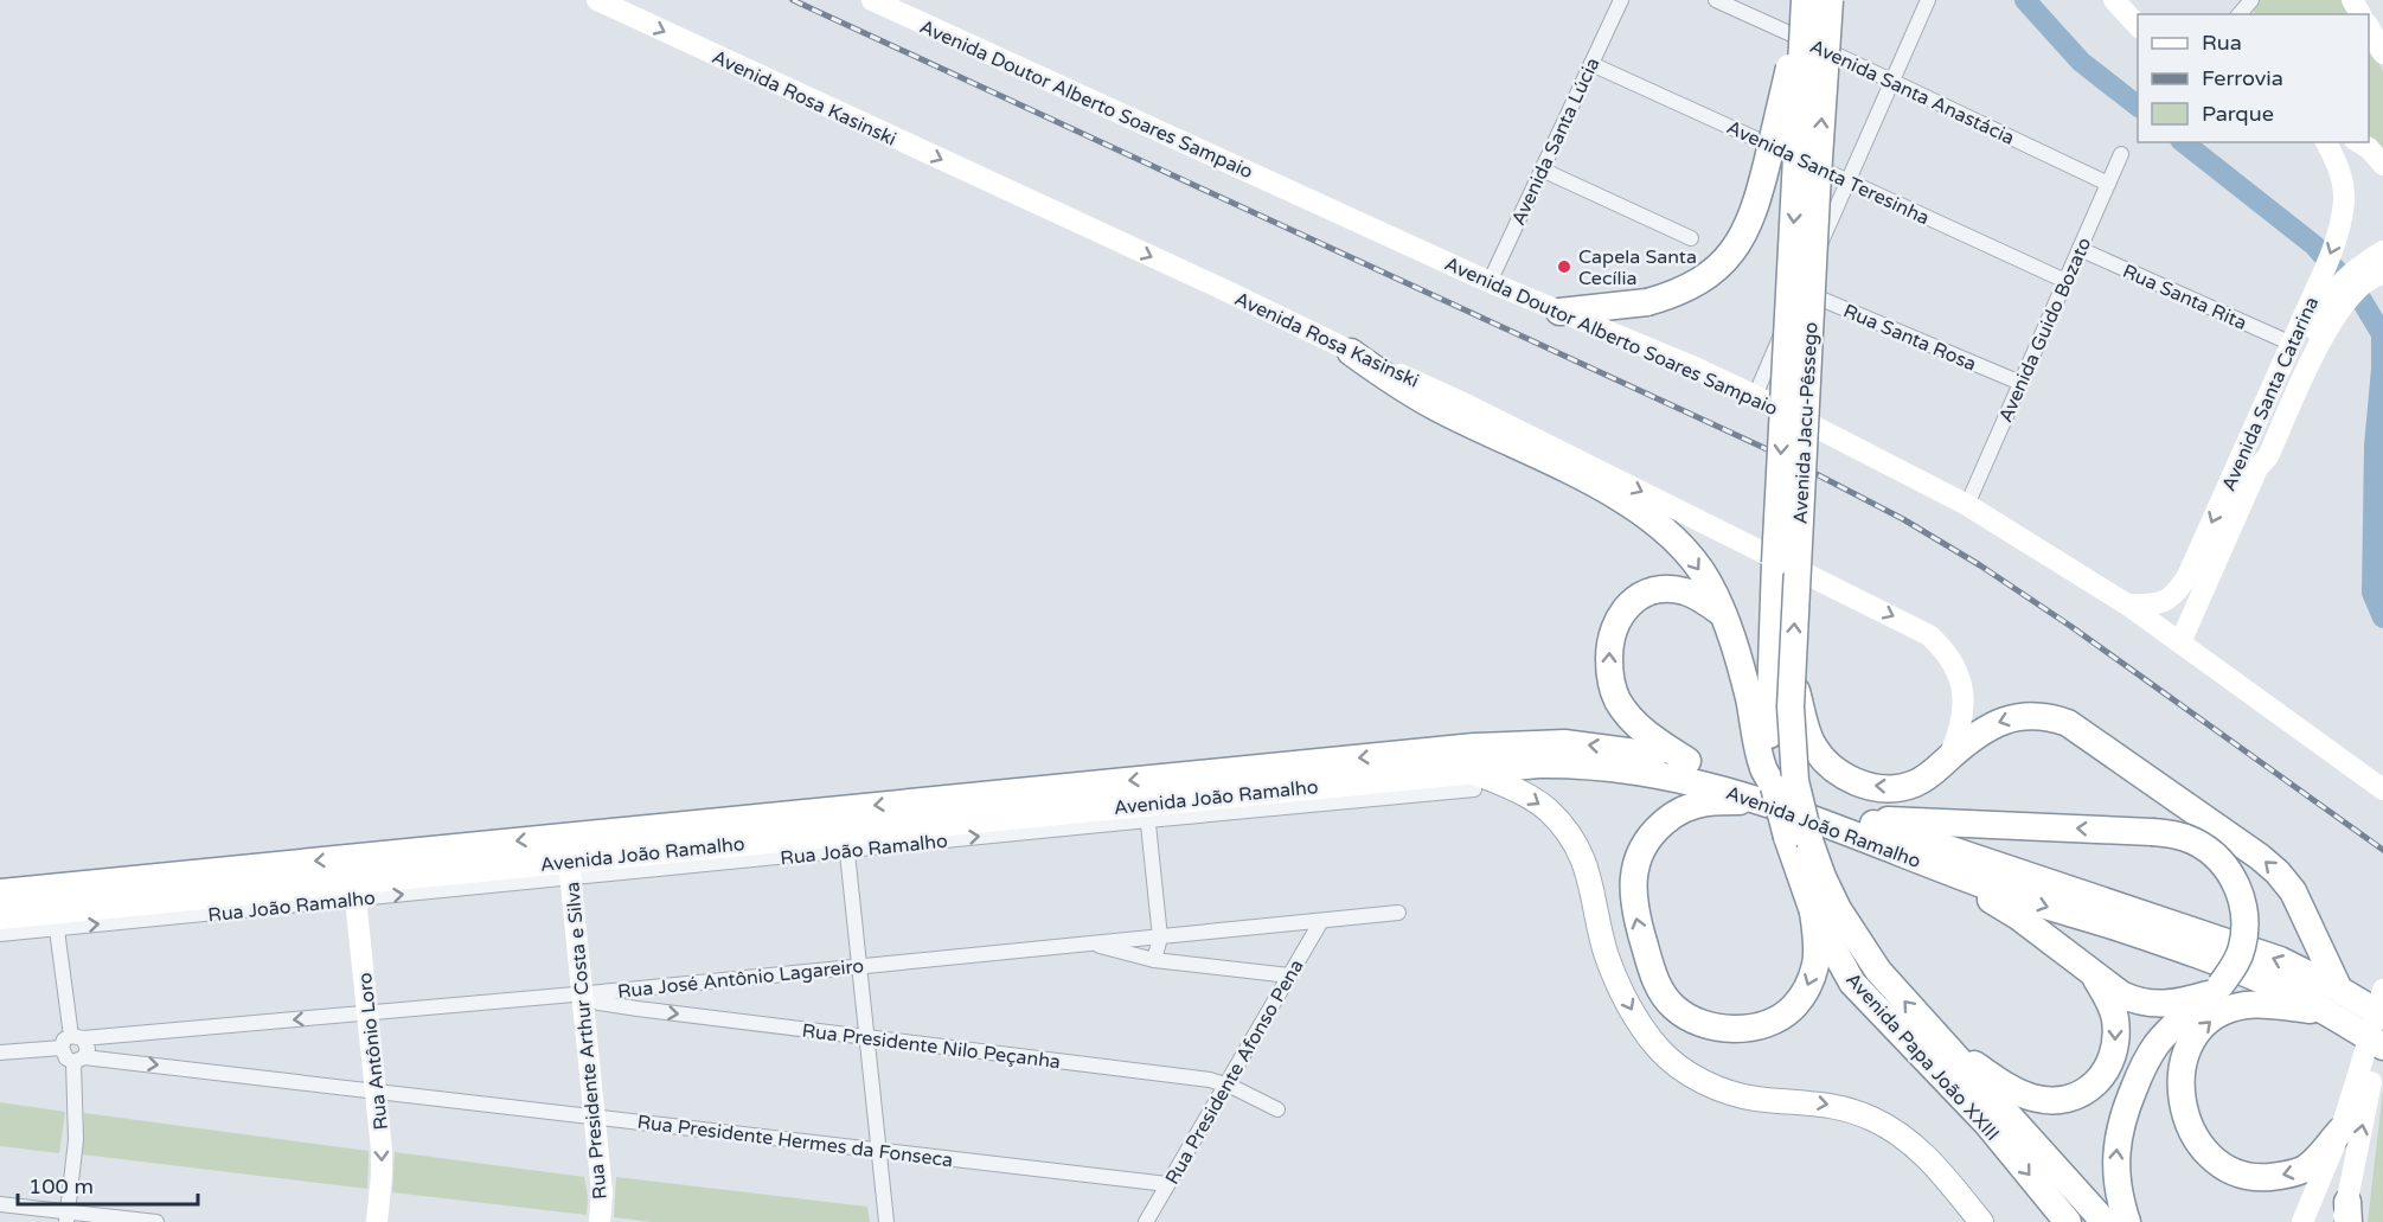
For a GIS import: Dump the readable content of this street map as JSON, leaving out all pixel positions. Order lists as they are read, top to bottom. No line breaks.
{"streets":{"highway":["Avenida Jacu-Pêssego","Avenida João Ramalho","Avenida Papa João XXIII"],"main road":["Avenida Rosa Kasinski","Avenida Doutor Alberto Soares Sampaio","Avenida Santa Catarina","Rua Presidente Arthur Costa e Silva","Rua Antônio Loro"],"street":["Avenida Santa Anastácia","Avenida Santa Lúcia","Avenida Santa Teresinha","Rua Santa Rita","Avenida Guido Bozato","Rua Santa Rosa","Rua José Antônio Lagareiro","Rua Presidente Nilo Peçanha","Rua Presidente Afonso Pena","Rua Presidente Hermes da Fonseca"]},"crossings":[["Avenida Santa Anastácia","Avenida Guido Bozato"],["Avenida Doutor Alberto Soares Sampaio","Avenida Santa Lúcia"],["Avenida Doutor Alberto Soares Sampaio","Avenida Guido Bozato"],["Avenida Doutor Alberto Soares Sampaio","Avenida Santa Catarina"],["Avenida Santa Lúcia","Avenida Santa Teresinha"],["Avenida Santa Teresinha","Avenida Guido Bozato"],["Rua Santa Rita","Avenida Guido Bozato"],["Rua Santa Rita","Avenida Santa Catarina"],["Avenida Guido Bozato","Rua Santa Rosa"],["Avenida Jacu-Pêssego","Avenida João Ramalho"],["Avenida Jacu-Pêssego","Avenida Papa João XXIII"],["Avenida João Ramalho","Rua Presidente Arthur Costa e Silva"],["Avenida João Ramalho","Rua Antônio Loro"],["Avenida João Ramalho","Avenida Papa João XXIII"],["Rua José Antônio Lagareiro","Rua Presidente Arthur Costa e Silva"],["Rua José Antônio Lagareiro","Rua Presidente Nilo Peçanha"],["Rua José Antônio Lagareiro","Rua Antônio Loro"],["Rua José Antônio Lagareiro","Rua Presidente Afonso Pena"],["Rua Presidente Arthur Costa e Silva","Rua Presidente Nilo Peçanha"],["Rua Presidente Arthur Costa e Silva","Rua Presidente Hermes da Fonseca"],["Rua Presidente Nilo Peçanha","Rua Presidente Afonso Pena"],["Rua Antônio Loro","Rua Presidente Hermes da Fonseca"],["Rua Presidente Afonso Pena","Rua Presidente Hermes da Fonseca"]],"one_way":["Avenida Rosa Kasinski","Rua Antônio Loro"],"places":["Capela Santa Cecília"],"legend":["Rua","Ferrovia","Parque"],"scale_bar":"100 m"}
